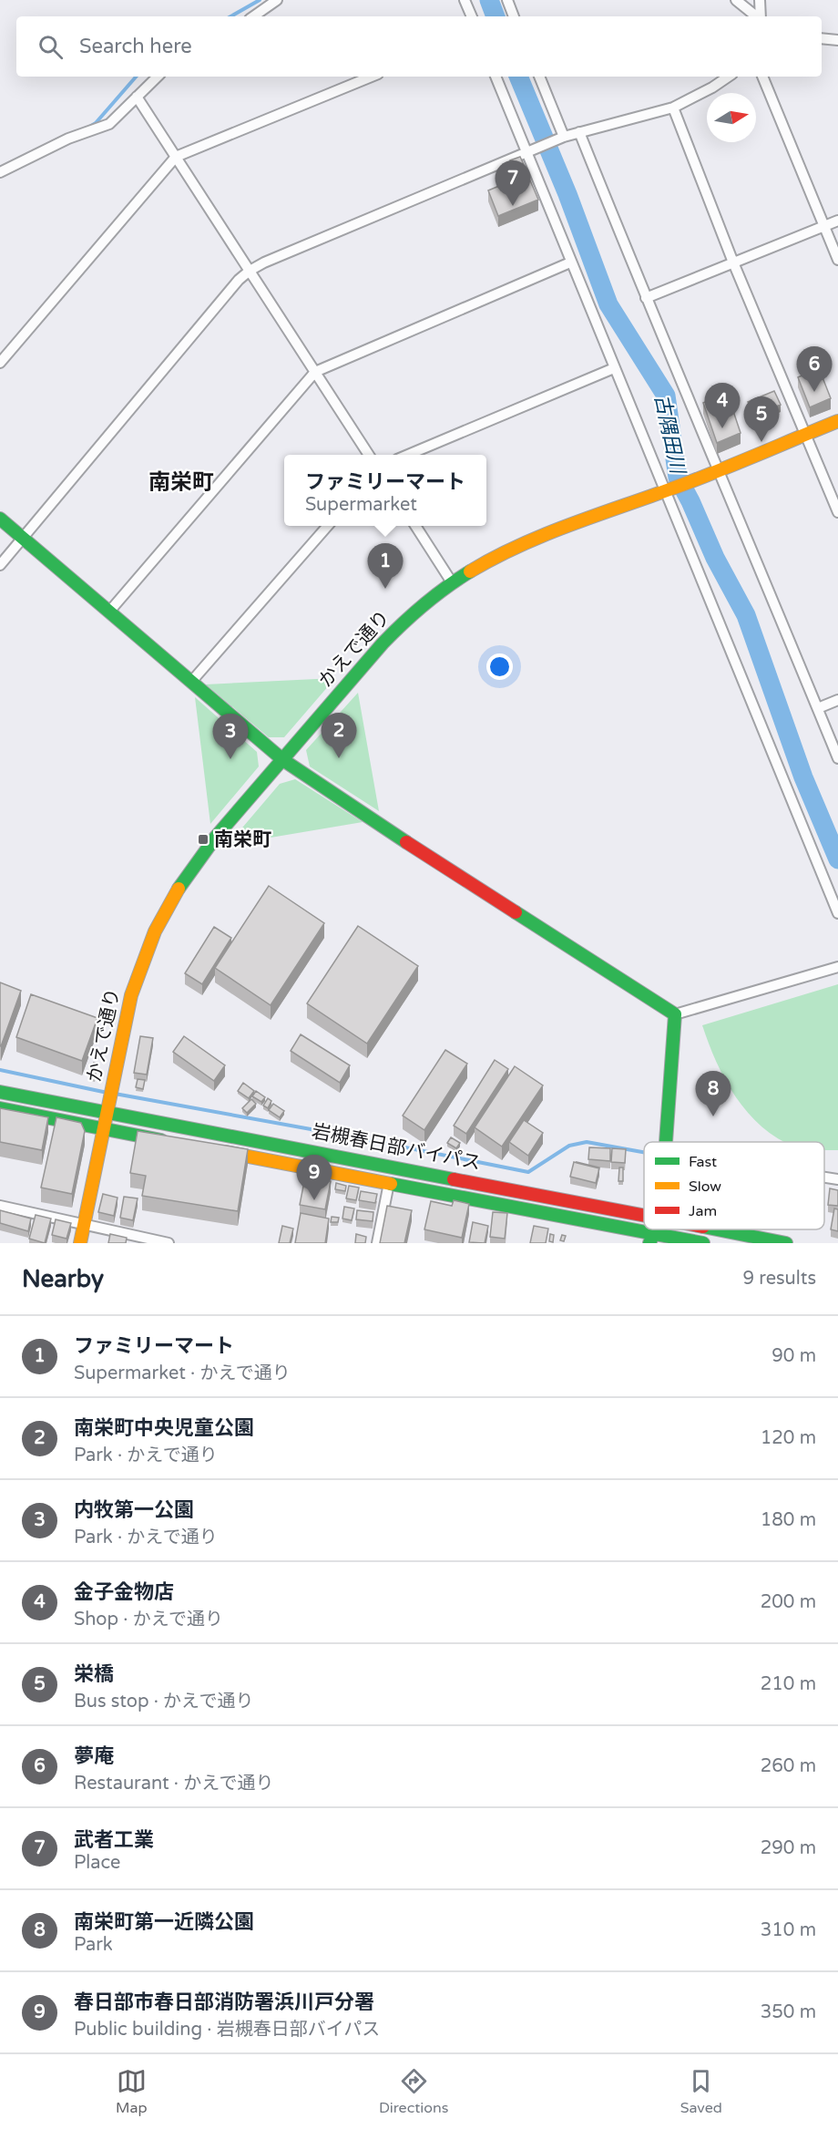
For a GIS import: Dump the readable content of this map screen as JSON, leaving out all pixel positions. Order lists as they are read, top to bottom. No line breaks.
{"streets":{"main road":["かえで通り","岩槻春日部バイパス"]},"crossings":[["かえで通り","岩槻春日部バイパス"]],"districts":["南栄町"],"water":["古隅田川"],"places":{"transit":["南栄町"]},"legend":["Fast","Slow","Jam"],"north":"right","page":{"search":"Search here","pins":["7","6","4","5","1","2","3","8","9"],"popup":["ファミリーマート","Supermarket"],"heading":["Nearby","9 results"],"list":[{"mark":"1","name":"ファミリーマート","note":"Supermarket · かえで通り","value":"90 m"},{"mark":"2","name":"南栄町中央児童公園","note":"Park · かえで通り","value":"120 m"},{"mark":"3","name":"内牧第一公園","note":"Park · かえで通り","value":"180 m"},{"mark":"4","name":"金子金物店","note":"Shop · かえで通り","value":"200 m"},{"mark":"5","name":"栄橋","note":"Bus stop · かえで通り","value":"210 m"},{"mark":"6","name":"夢庵","note":"Restaurant · かえで通り","value":"260 m"},{"mark":"7","name":"武者工業","note":"Place","value":"290 m"},{"mark":"8","name":"南栄町第一近隣公園","note":"Park","value":"310 m"},{"mark":"9","name":"春日部市春日部消防署浜川戸分署","note":"Public building · 岩槻春日部バイパス","value":"350 m"}],"nav":["Map","Directions","Saved"]}}
